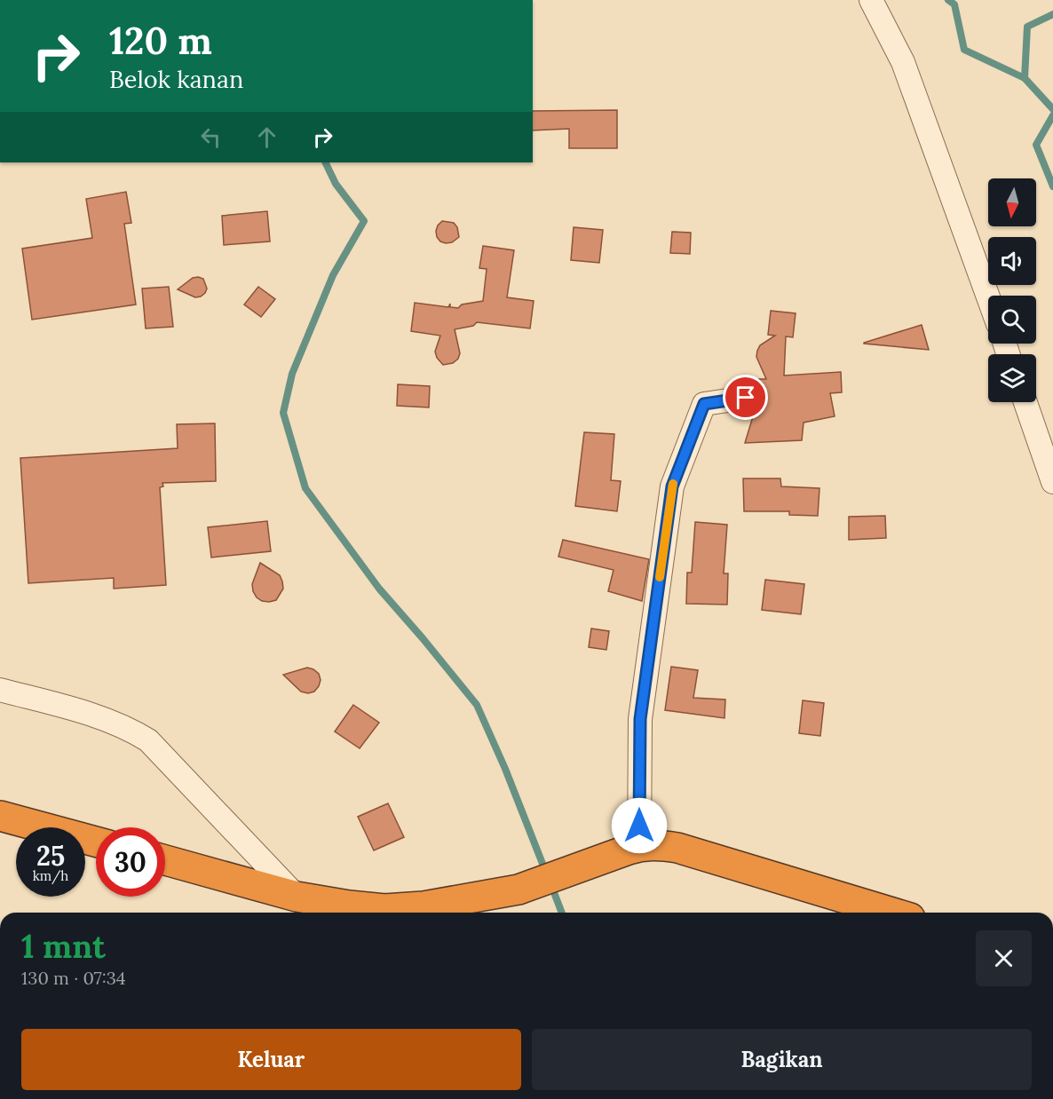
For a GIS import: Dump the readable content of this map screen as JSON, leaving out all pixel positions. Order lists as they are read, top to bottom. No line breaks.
{"north":"bottom","page":{"turn":["120 m","Belok kanan"],"speed":"25 km/h","limit":"30","heading":["1 mnt","130 m · 07:34"],"buttons":["Keluar","Bagikan"]}}
